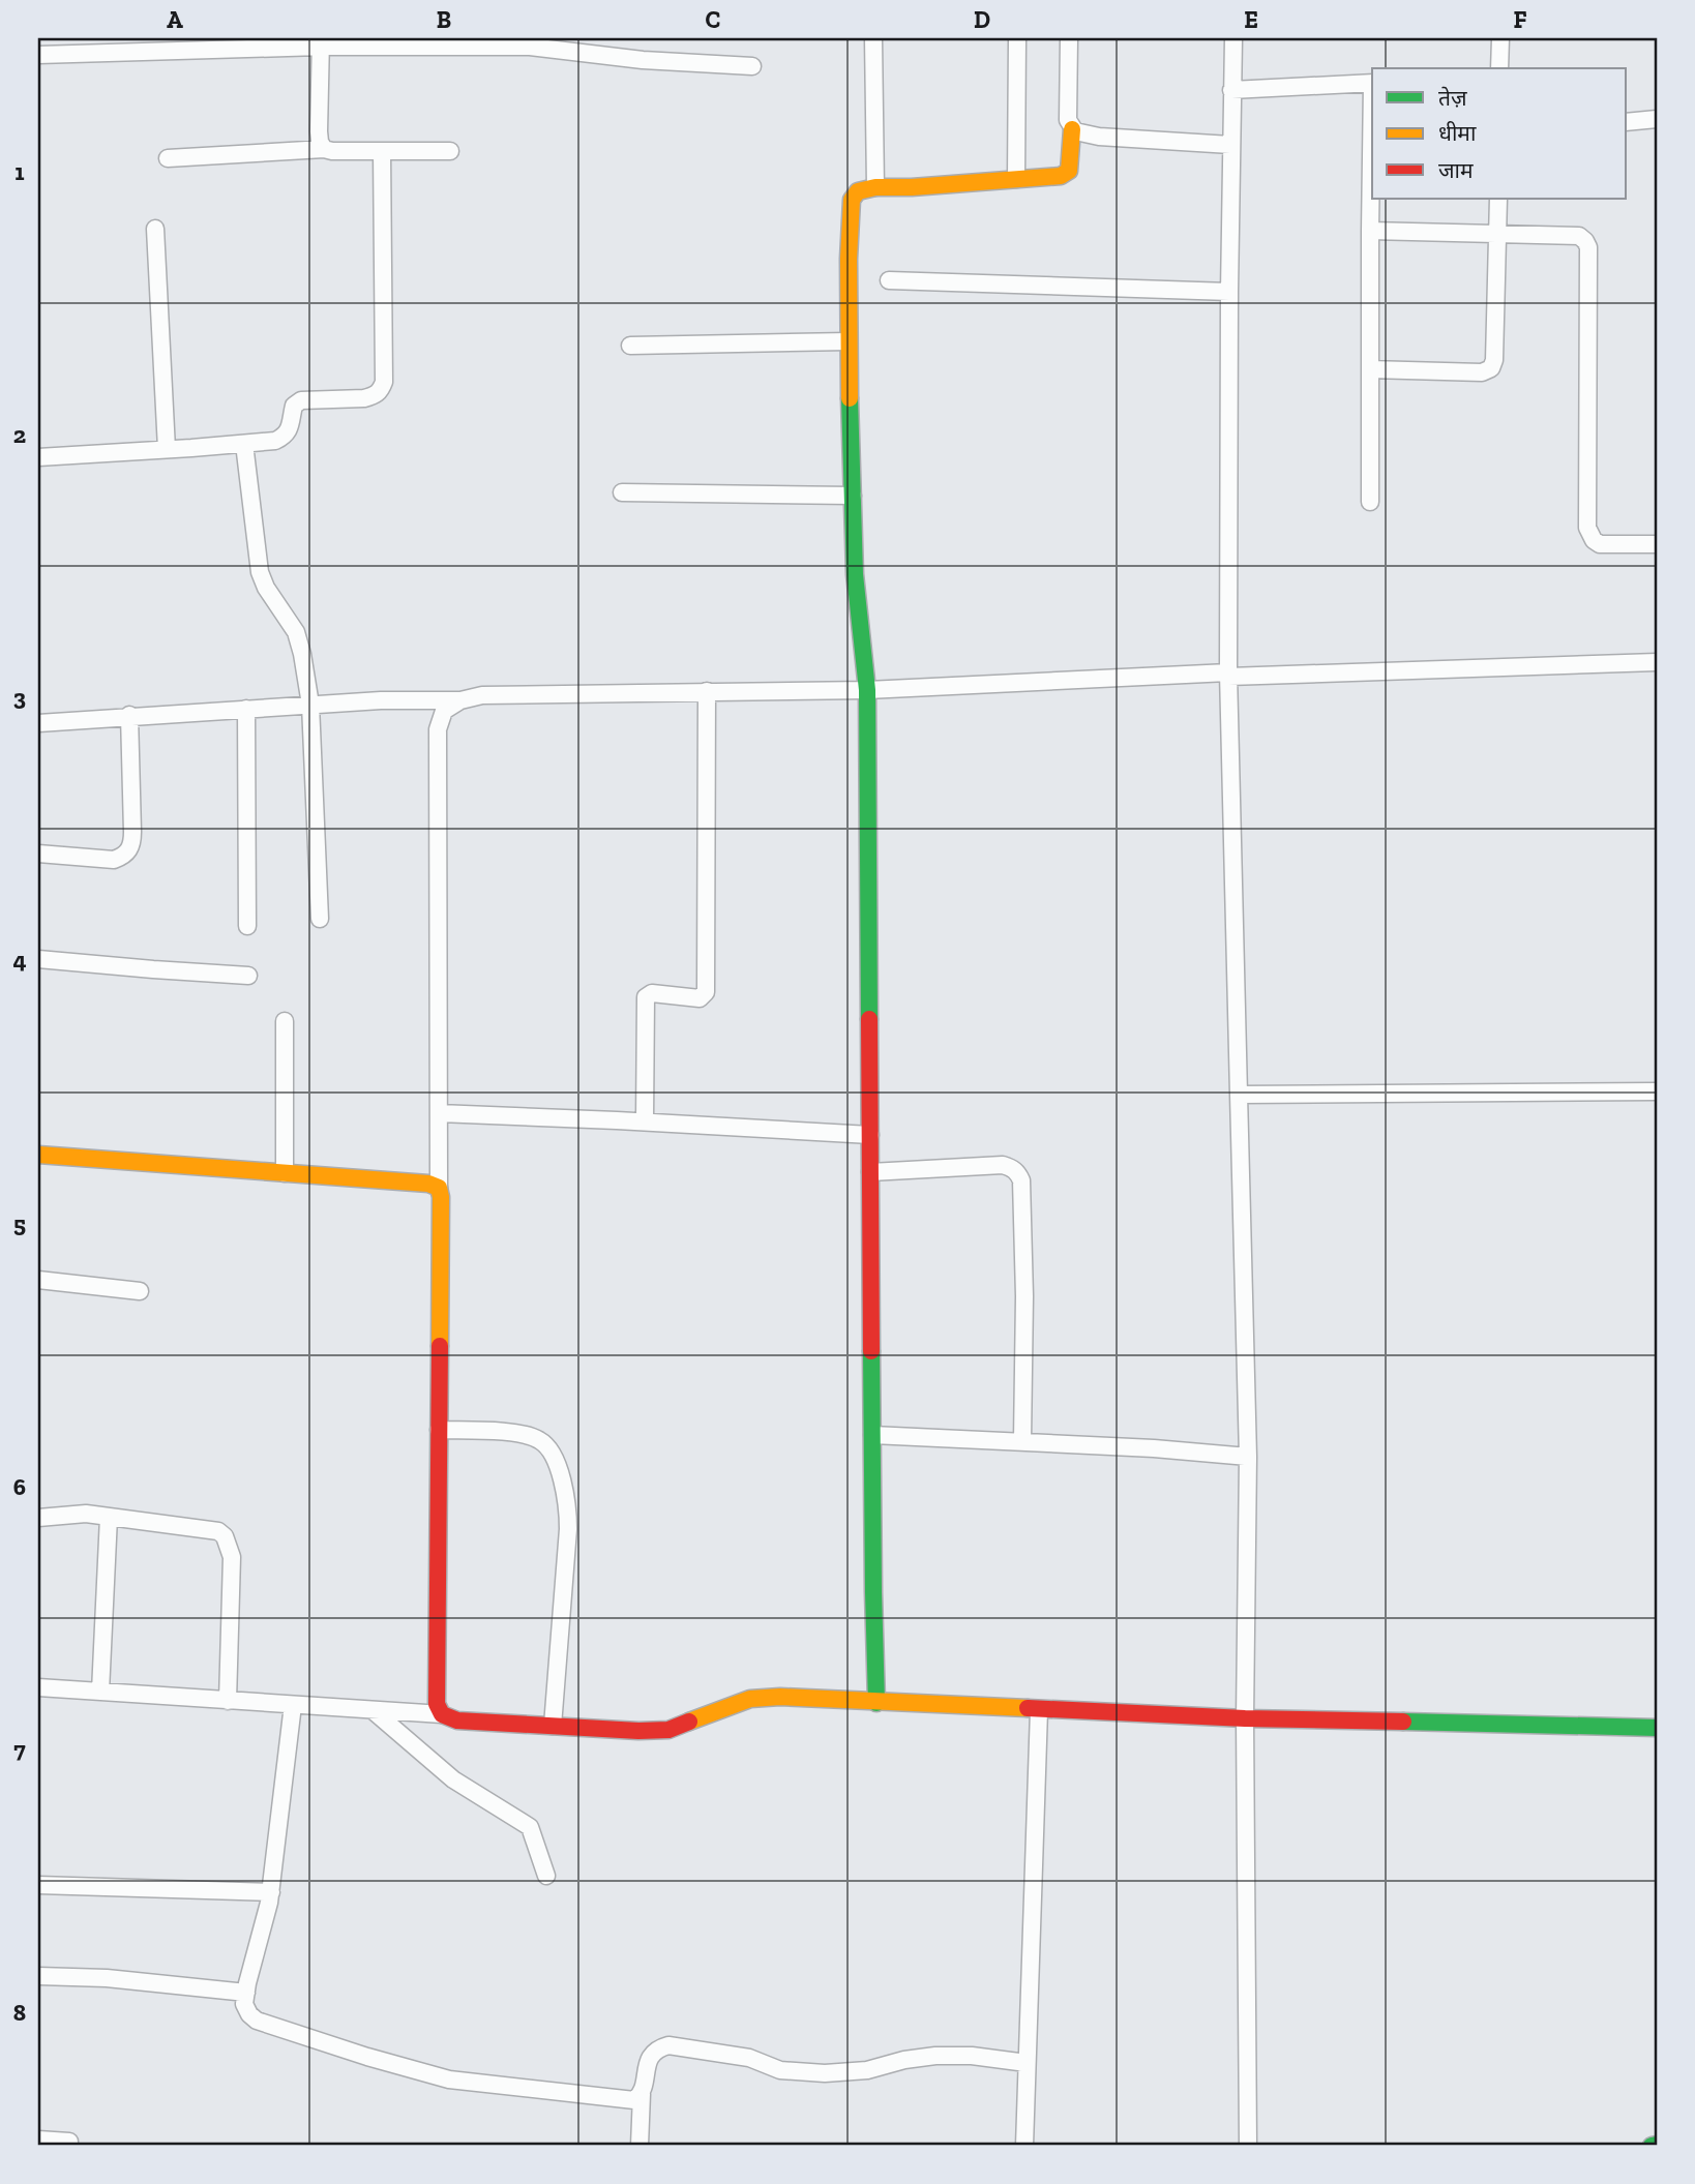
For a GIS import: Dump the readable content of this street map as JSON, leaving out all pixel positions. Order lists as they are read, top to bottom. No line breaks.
{"legend":["तेज़","धीमा","जाम"],"grid":{"columns":["A","B","C","D","E","F"],"rows":["1","2","3","4","5","6","7","8"]}}
